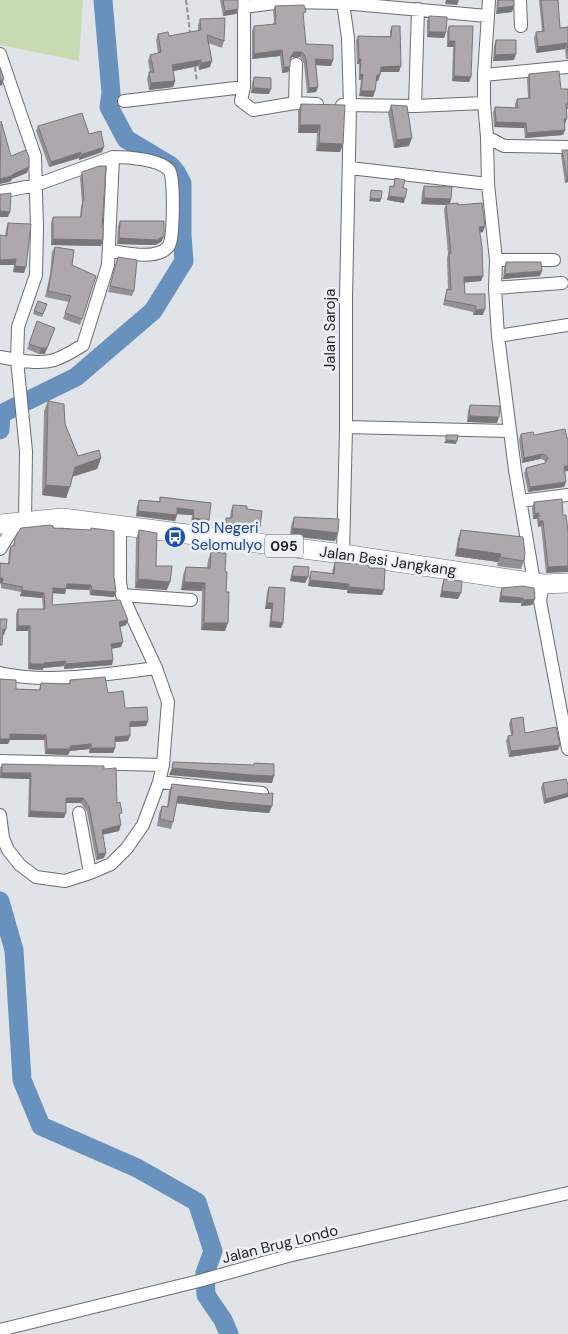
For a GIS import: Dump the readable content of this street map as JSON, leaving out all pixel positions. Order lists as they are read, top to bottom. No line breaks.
{"streets":{"main road":["095","Jalan Besi Jangkang"],"street":["Jalan Saroja","Jalan Brug Londo"]},"crossings":[["Jalan Saroja","Jalan Besi Jangkang"]],"places":{"bus stop":["SD Negeri Selomulyo"]}}
